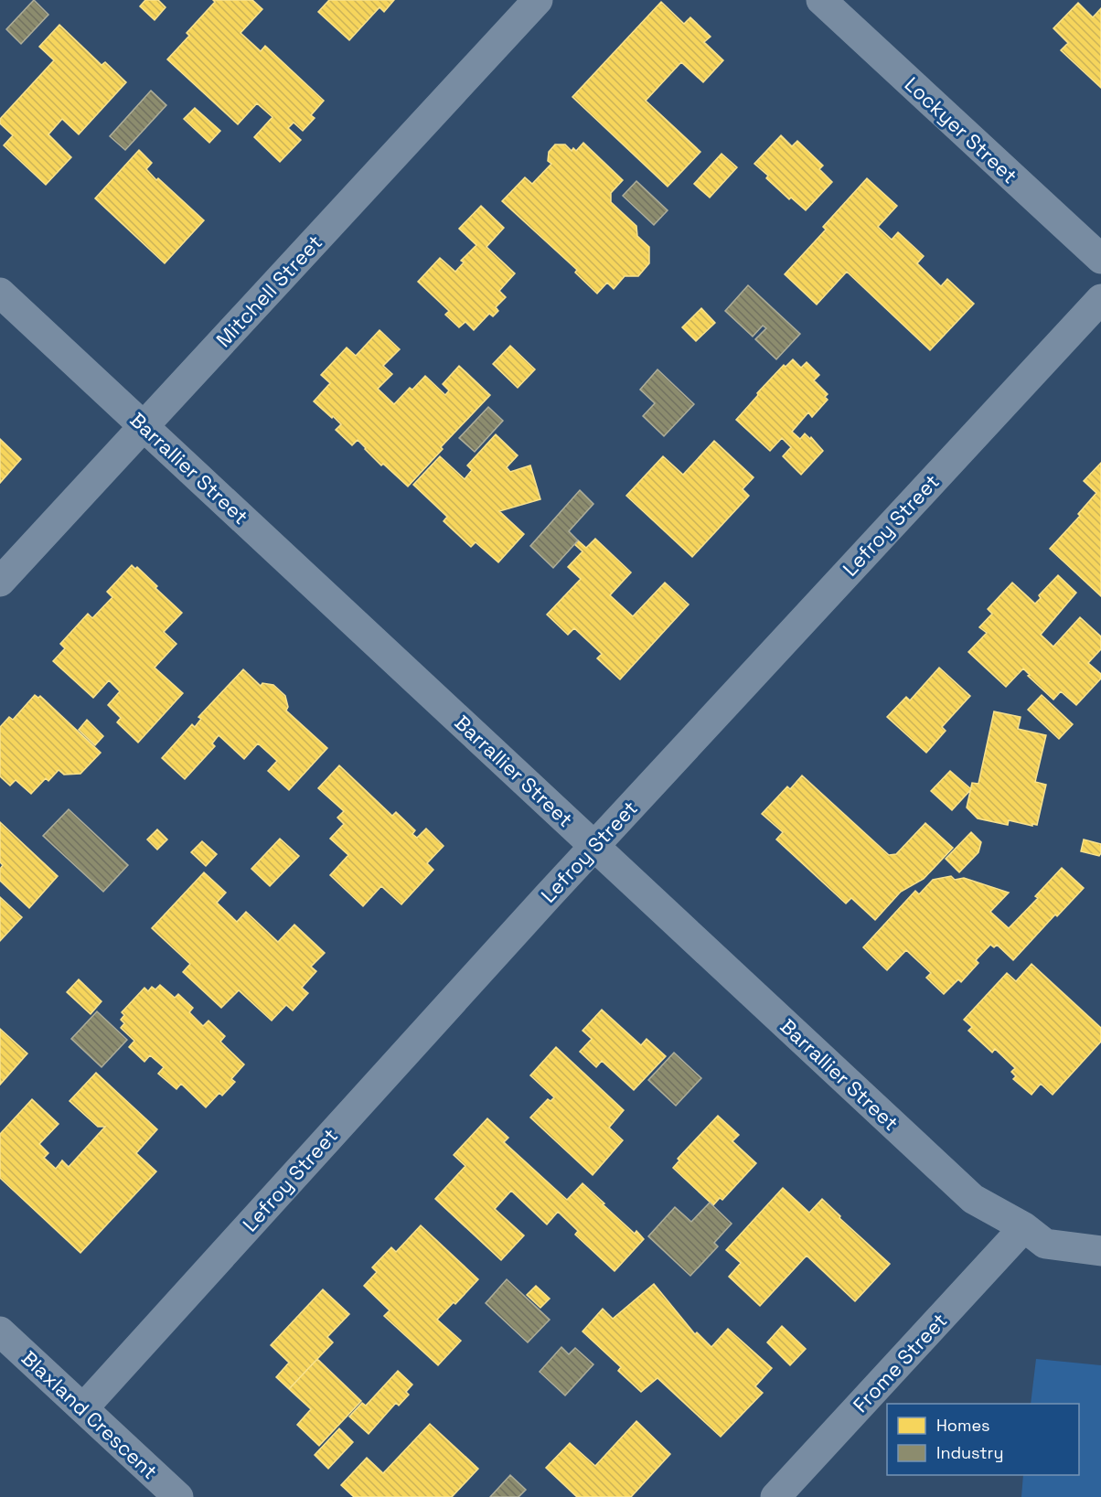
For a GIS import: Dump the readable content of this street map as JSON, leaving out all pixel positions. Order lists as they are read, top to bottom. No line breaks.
{"streets":{"street":["Lockyer Street","Mitchell Street","Barrallier Street","Lefroy Street","Frome Street","Blaxland Crescent"]},"crossings":[["Mitchell Street","Barrallier Street"],["Barrallier Street","Lefroy Street"],["Barrallier Street","Frome Street"],["Lefroy Street","Blaxland Crescent"]],"legend":["Homes","Industry"]}
